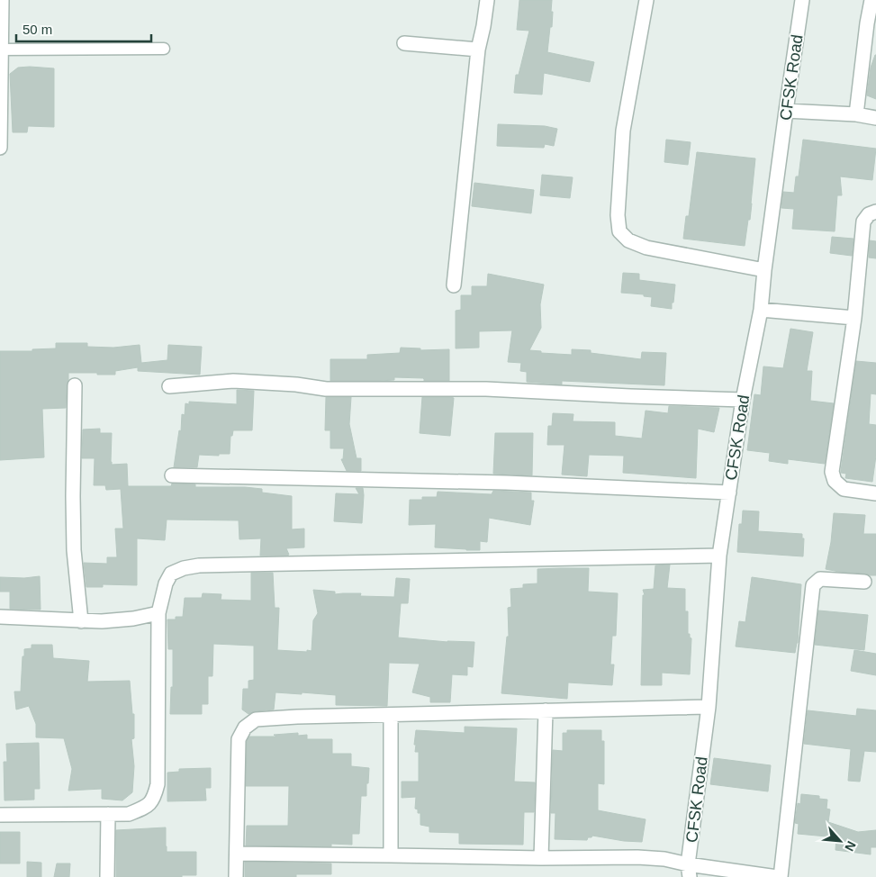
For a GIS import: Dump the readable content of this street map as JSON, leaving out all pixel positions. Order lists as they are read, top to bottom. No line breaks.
{"streets":{"street":["CFSK Road"]},"scale_bar":"50 m","north":"bottom right"}
